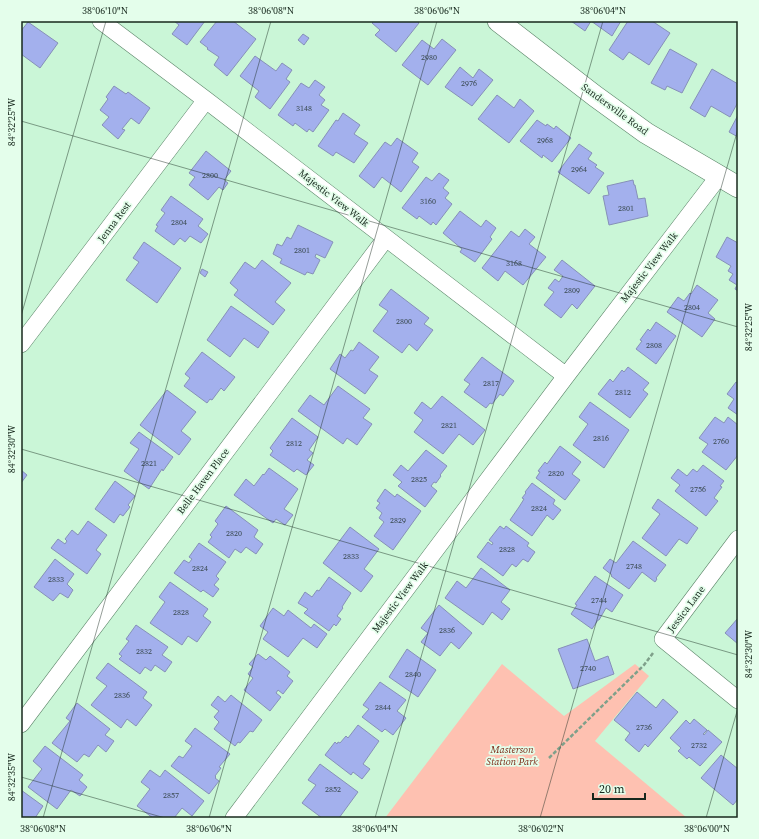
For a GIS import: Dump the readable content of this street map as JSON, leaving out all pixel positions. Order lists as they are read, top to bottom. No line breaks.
{"streets":{"street":["Sandersville Road","Majestic View Walk","Jenna Rest","Belle Haven Place","Jessica Lane"]},"crossings":[["Sandersville Road","Majestic View Walk"],["Majestic View Walk","Jenna Rest"],["Majestic View Walk","Belle Haven Place"]],"parks":["Masterson Station Park"],"house_numbers":["2980","2976","3148","2968","2964","2800","3160","2801","2804","2801","3168","2809","2804","2800","2808","2817","2812","2821","2816","2760","2812","2821","2820","2825","2756","2824","2829","2820","2828","2833","2748","2824","2833","2744","2828","2836","2832","2740","2840","2836","2844","2736","2732","2852","2857"],"scale_bar":"20 m","coordinates":["38°06'10\"N","38°06'08\"N","38°06'06\"N","38°06'04\"N","84°32'25\"W","84°32'30\"W","84°32'35\"W","38°06'02\"N","38°06'00\"N"]}
